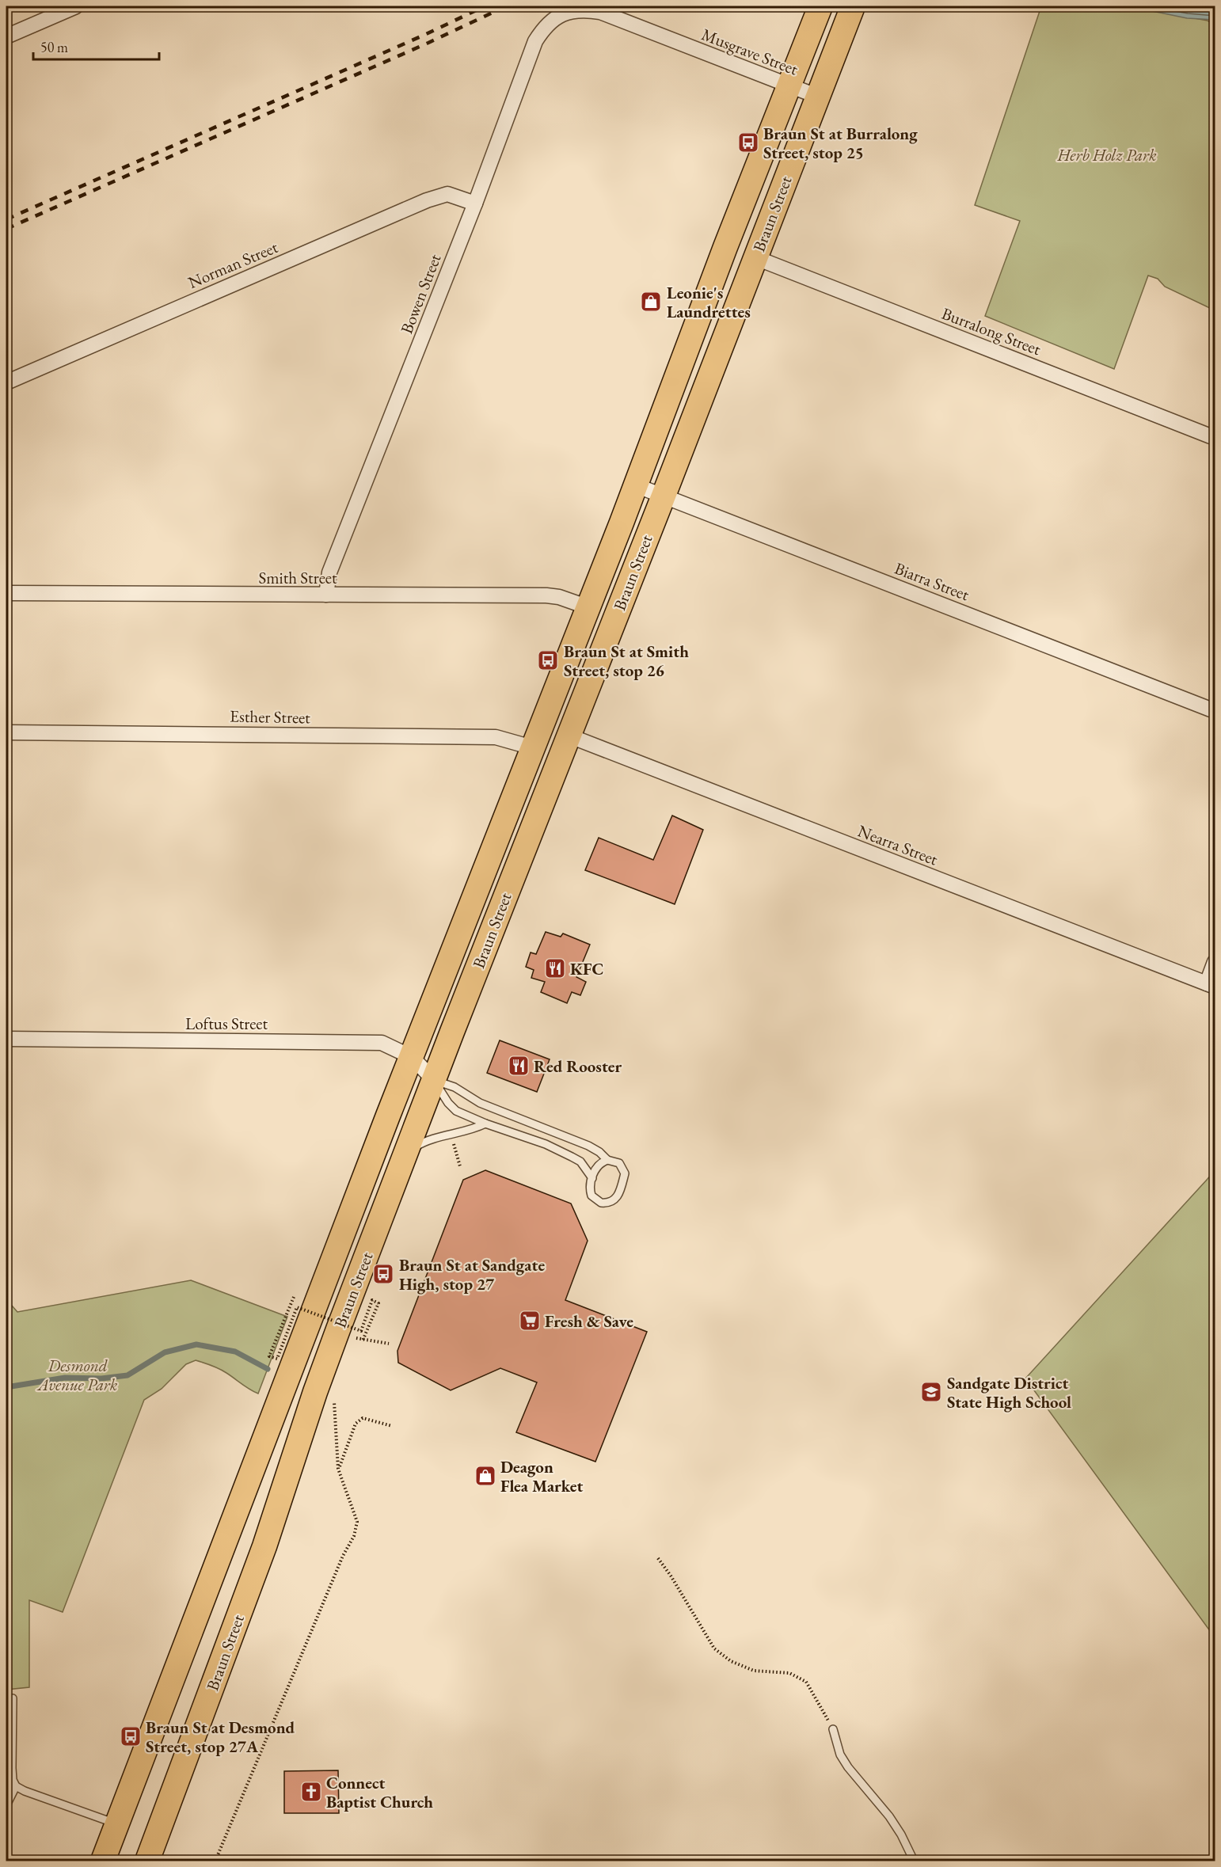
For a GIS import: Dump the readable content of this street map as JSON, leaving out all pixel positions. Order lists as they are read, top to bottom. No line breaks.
{"streets":{"highway":["Braun Street"],"street":["Musgrave Street","Norman Street","Bowen Street","Burralong Street","Smith Street","Biarra Street","Esther Street","Nearra Street","Loftus Street"]},"crossings":[["Musgrave Street","Braun Street"],["Musgrave Street","Bowen Street"],["Braun Street","Burralong Street"],["Braun Street","Smith Street"],["Braun Street","Biarra Street"],["Braun Street","Esther Street"],["Braun Street","Nearra Street"],["Braun Street","Loftus Street"],["Norman Street","Bowen Street"],["Bowen Street","Smith Street"]],"parks":["Herb Holz Park","Desmond Avenue Park"],"places":{"bus stop":["Braun St at Burralong Street, stop 25","Braun St at Smith Street, stop 26","Braun St at Sandgate High, stop 27","Braun St at Desmond Street, stop 27A"],"shop":["Leonie's Laundrettes","Deagon Flea Market"],"restaurant":["KFC","Red Rooster"],"supermarket":["Fresh & Save"],"school or university":["Sandgate District State High School"],"church":["Connect Baptist Church"]},"scale_bar":"50 m"}
